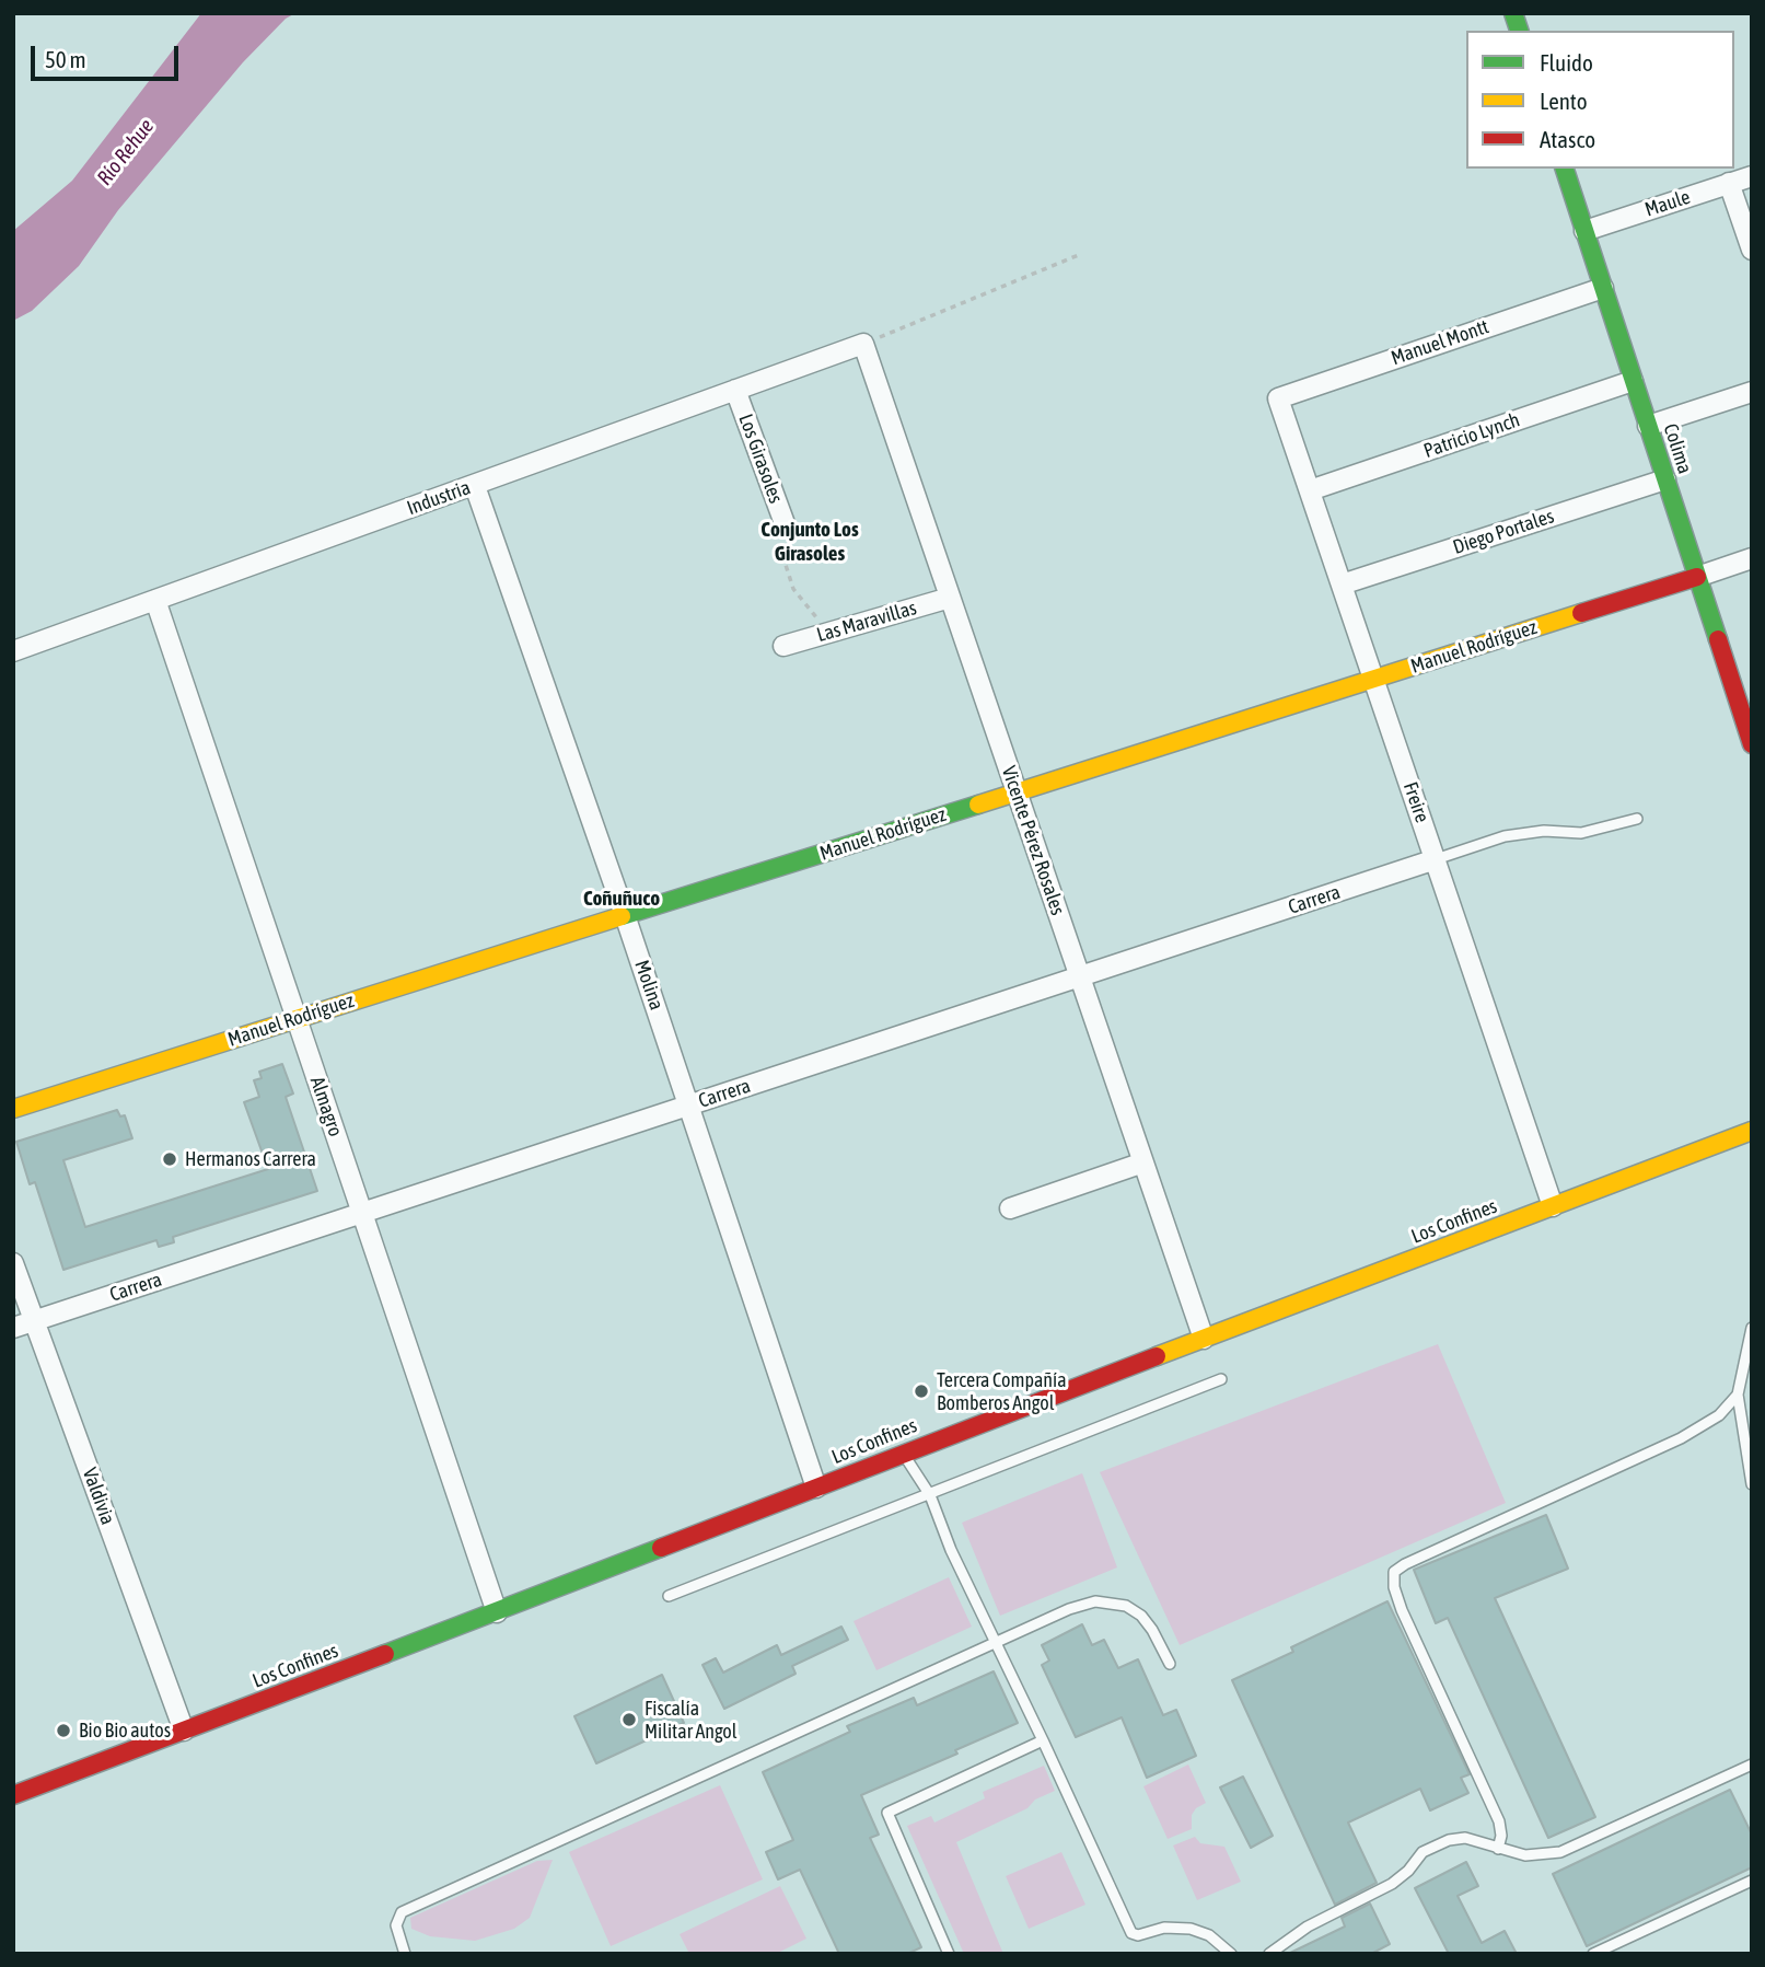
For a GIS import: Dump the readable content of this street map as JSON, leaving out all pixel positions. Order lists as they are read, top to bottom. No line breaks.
{"streets":{"main road":["Colima","Manuel Rodríguez","Los Confines"],"street":["Maule","Manuel Montt","Patricio Lynch","Los Girasoles","Industria","Diego Portales","Las Maravillas","Freire","Vicente Pérez Rosales","Carrera","Molina","Almagro","Valdivia"]},"crossings":[["Maule","Colima"],["Manuel Montt","Colima"],["Manuel Montt","Freire"],["Patricio Lynch","Colima"],["Patricio Lynch","Freire"],["Colima","Diego Portales"],["Colima","Manuel Rodríguez"],["Los Girasoles","Industria"],["Industria","Vicente Pérez Rosales"],["Industria","Molina"],["Industria","Almagro"],["Diego Portales","Freire"],["Las Maravillas","Vicente Pérez Rosales"],["Manuel Rodríguez","Freire"],["Manuel Rodríguez","Vicente Pérez Rosales"],["Manuel Rodríguez","Molina"],["Manuel Rodríguez","Almagro"],["Freire","Carrera"],["Freire","Los Confines"],["Vicente Pérez Rosales","Carrera"],["Vicente Pérez Rosales","Los Confines"],["Carrera","Molina"],["Carrera","Almagro"],["Carrera","Valdivia"],["Molina","Los Confines"],["Almagro","Los Confines"],["Los Confines","Valdivia"]],"districts":["Conjunto Los Girasoles","Coñuñuco"],"water":["Río Rehue"],"places":["Hermanos Carrera","Tercera Compañía Bomberos Angol","Fiscalía Militar Angol","Bio Bio autos"],"legend":["Fluido","Lento","Atasco"],"scale_bar":"50 m"}
